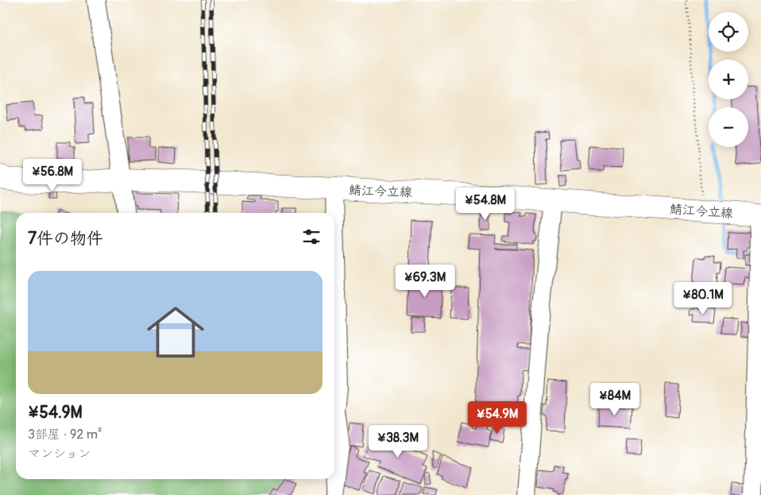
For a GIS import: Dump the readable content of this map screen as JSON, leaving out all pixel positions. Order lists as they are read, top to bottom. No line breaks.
{"streets":{"main road":["鯖江今立線"]},"page":{"map_buttons":["+","−"],"price":["¥56.8M","¥54.8M","¥69.3M","¥80.1M","¥84M","¥54.9M","¥38.3M"],"heading":"7件の物件","list":[{"name":"¥54.9M","note":"3部屋 · 92 m² · マンション"}]}}
